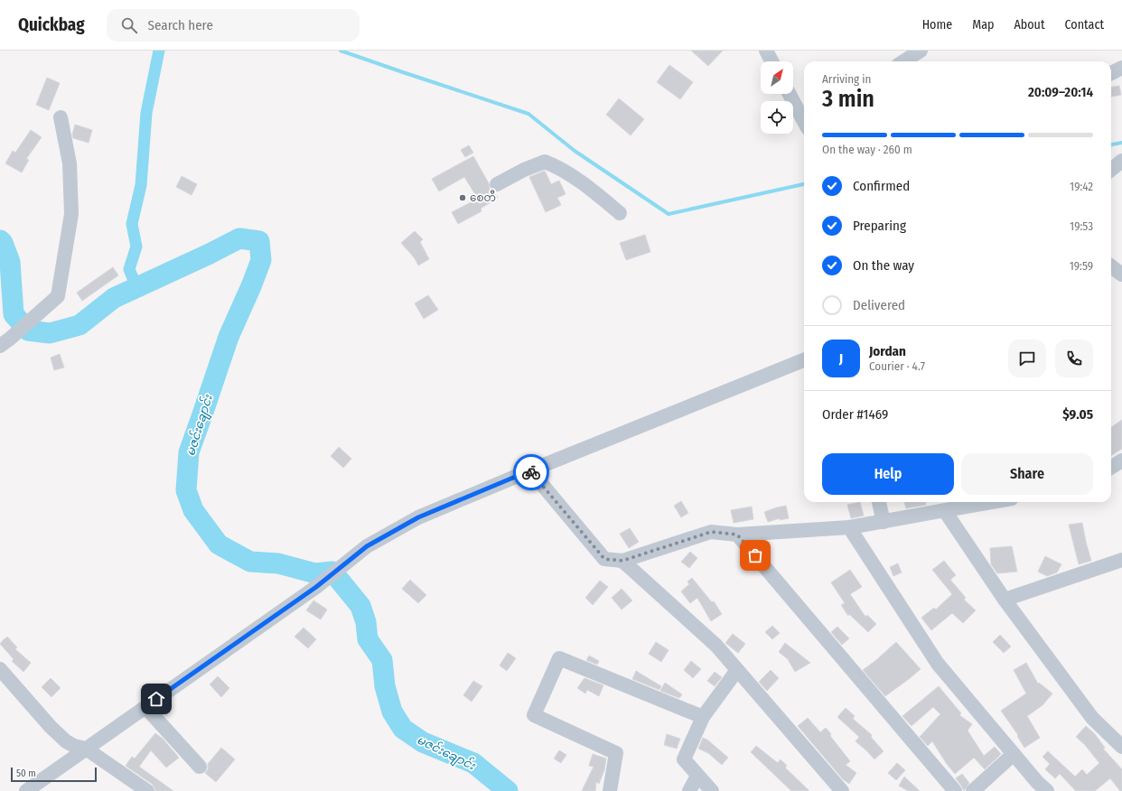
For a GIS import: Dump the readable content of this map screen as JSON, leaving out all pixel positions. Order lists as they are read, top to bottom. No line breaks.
{"water":["မဇင်းချောင်း"],"places":["စေတီ"],"scale_bar":"50 m","north":"top right","page":{"header":"Quickbag","search":"Search here","nav":["Home","Map","About","Contact"],"heading":["3 min","Arriving in","20:09–20:14"],"panel":["Jordan","Courier · 4.7","Order #1469","$9.05"],"bar":"On the way · 260 m","list":[["Confirmed","19:42"],["Preparing","19:53"],["On the way","19:59"],"Delivered"],"round":"J","buttons":["Help","Share"],"scale":"50 m"}}
